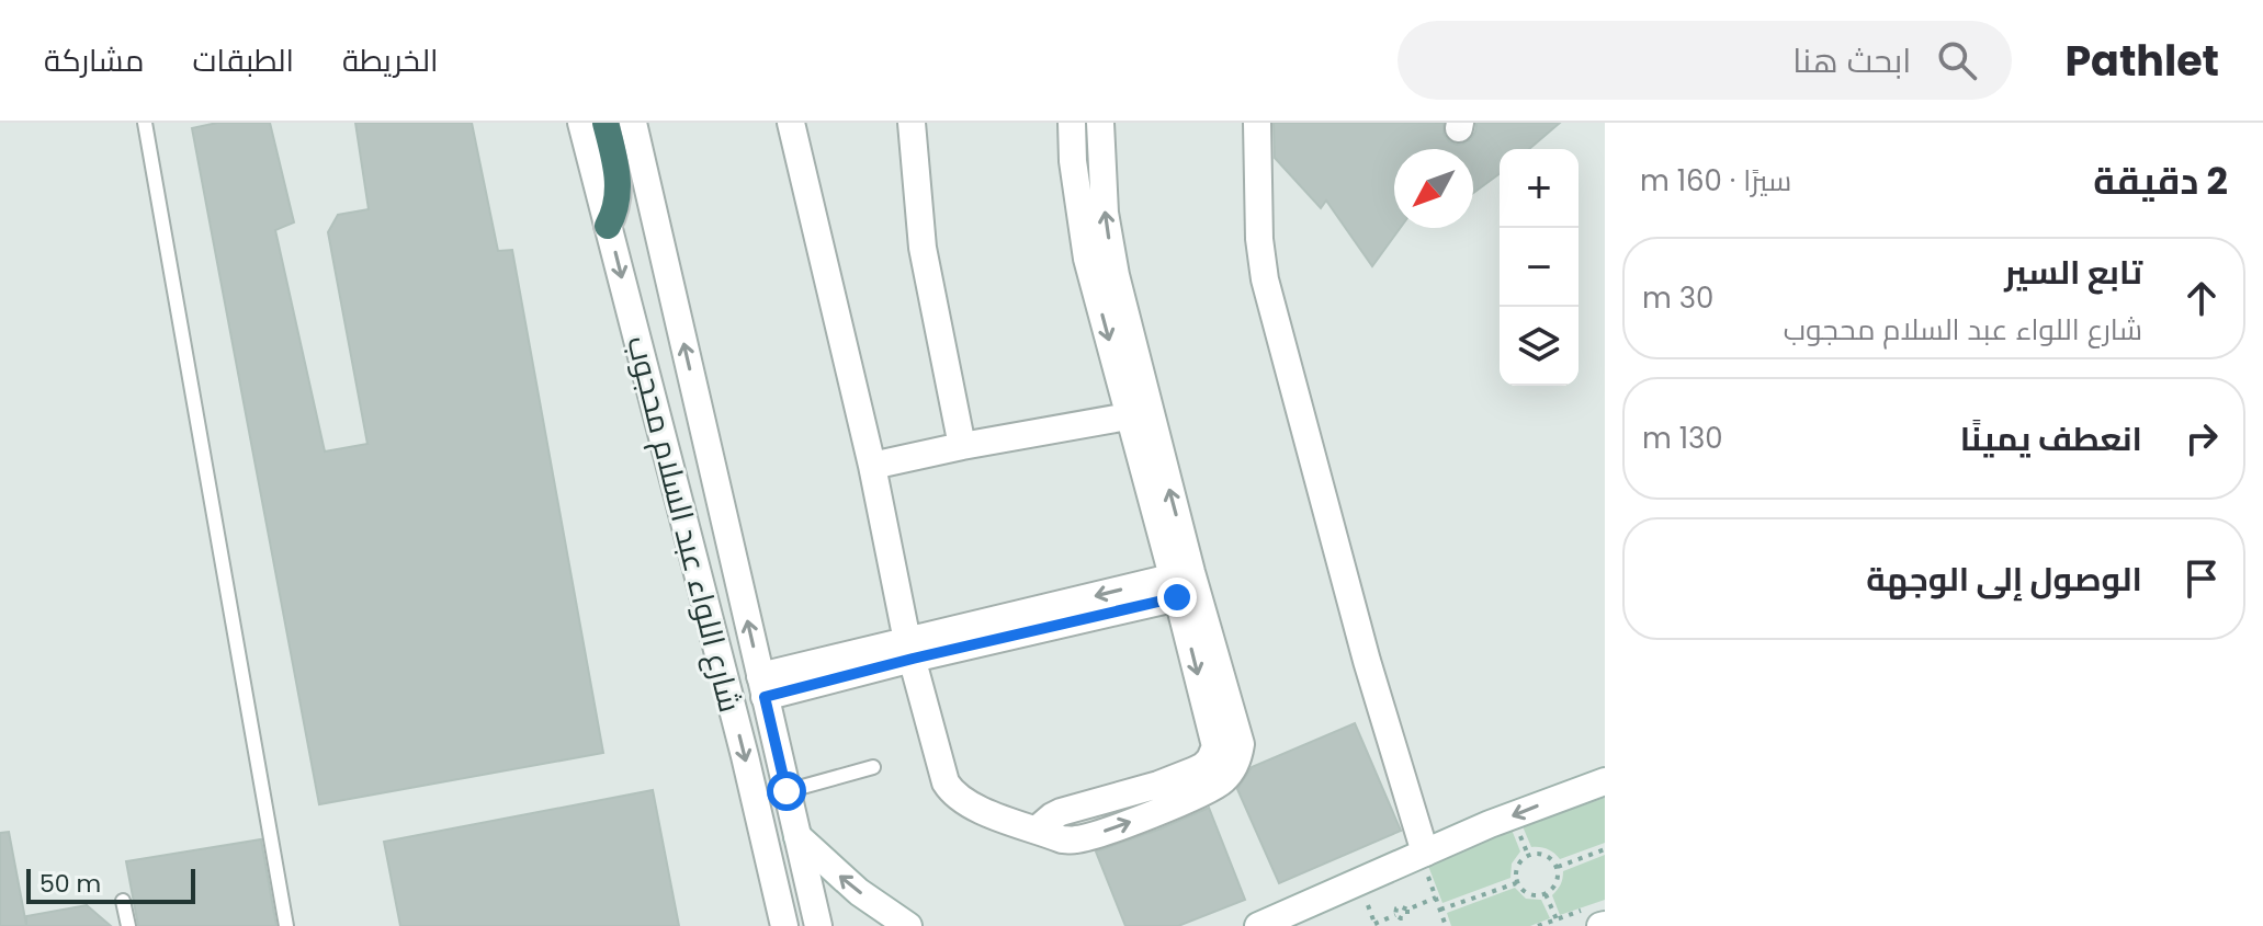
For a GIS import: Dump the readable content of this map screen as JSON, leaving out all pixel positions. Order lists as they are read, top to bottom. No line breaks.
{"streets":{"street":["شارع اللواء عبد السلام محجوب"]},"scale_bar":"50 m","north":"bottom left","page":{"header":"Pathlet","search":"ابحث هنا","nav":["الخريطة","الطبقات","مشاركة"],"heading":["2 دقيقة","سيرًا · 160 m"],"map_buttons":["+","−"],"list":[["تابع السير","شارع اللواء عبد السلام محجوب","30 m"],["انعطف يمينًا","130 m"],"الوصول إلى الوجهة"],"scale":"50 m"}}
